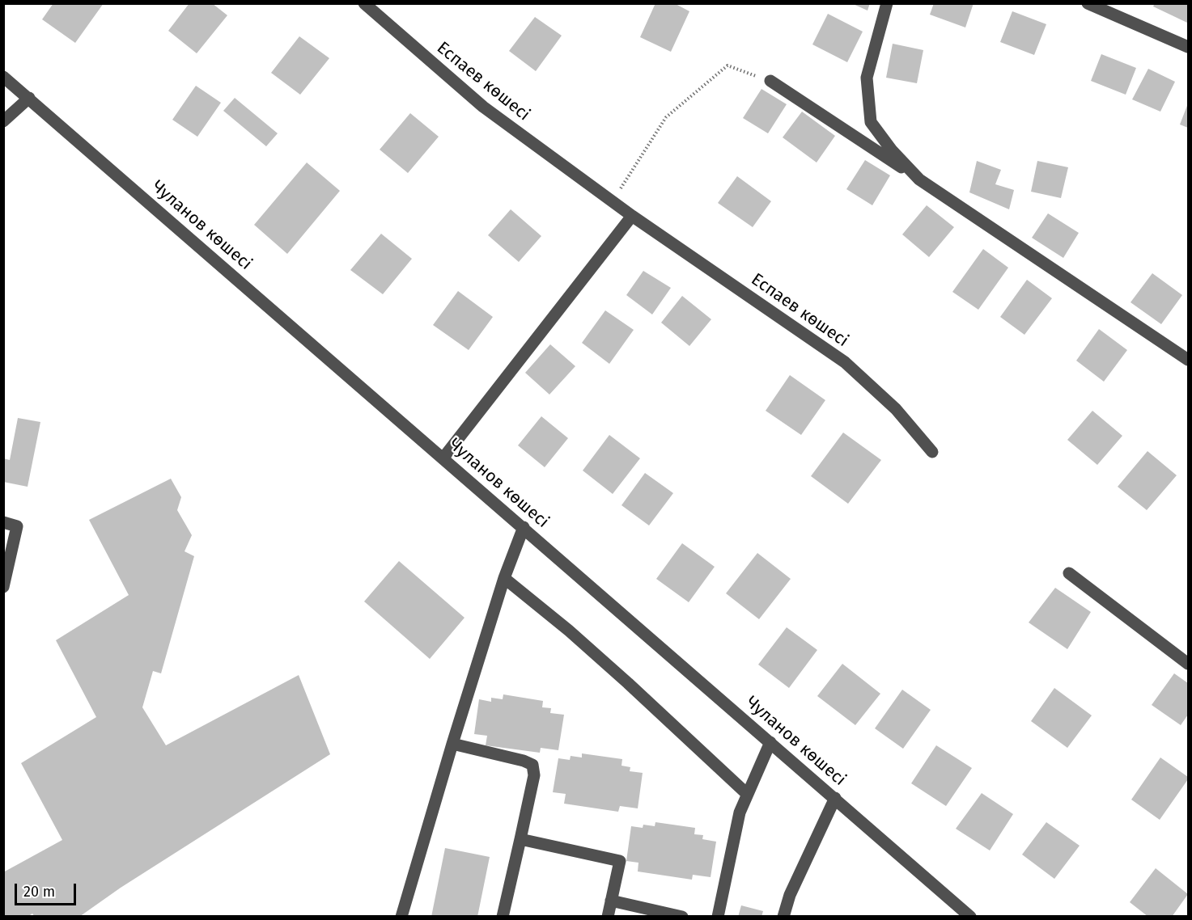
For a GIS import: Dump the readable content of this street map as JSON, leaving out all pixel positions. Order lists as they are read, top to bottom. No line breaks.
{"streets":{"street":["Еспаев көшесі","Чуланов көшесі"]},"scale_bar":"20 m"}
